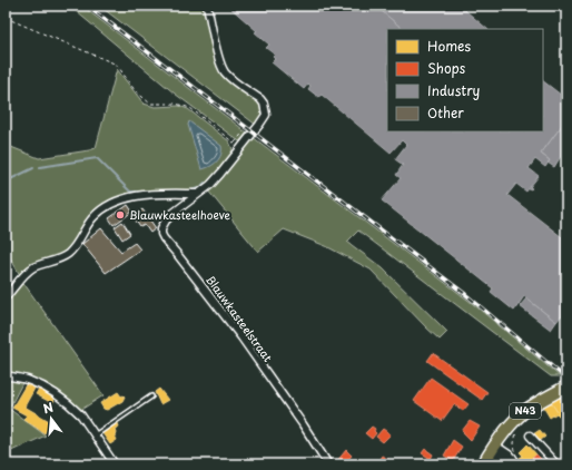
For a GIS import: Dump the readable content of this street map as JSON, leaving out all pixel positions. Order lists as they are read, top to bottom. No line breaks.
{"streets":{"main road":["N43"],"street":["Blauwkasteelstraat"]},"places":["Blauwkasteelhoeve"],"legend":["Homes","Shops","Industry","Other"],"north":"top"}
